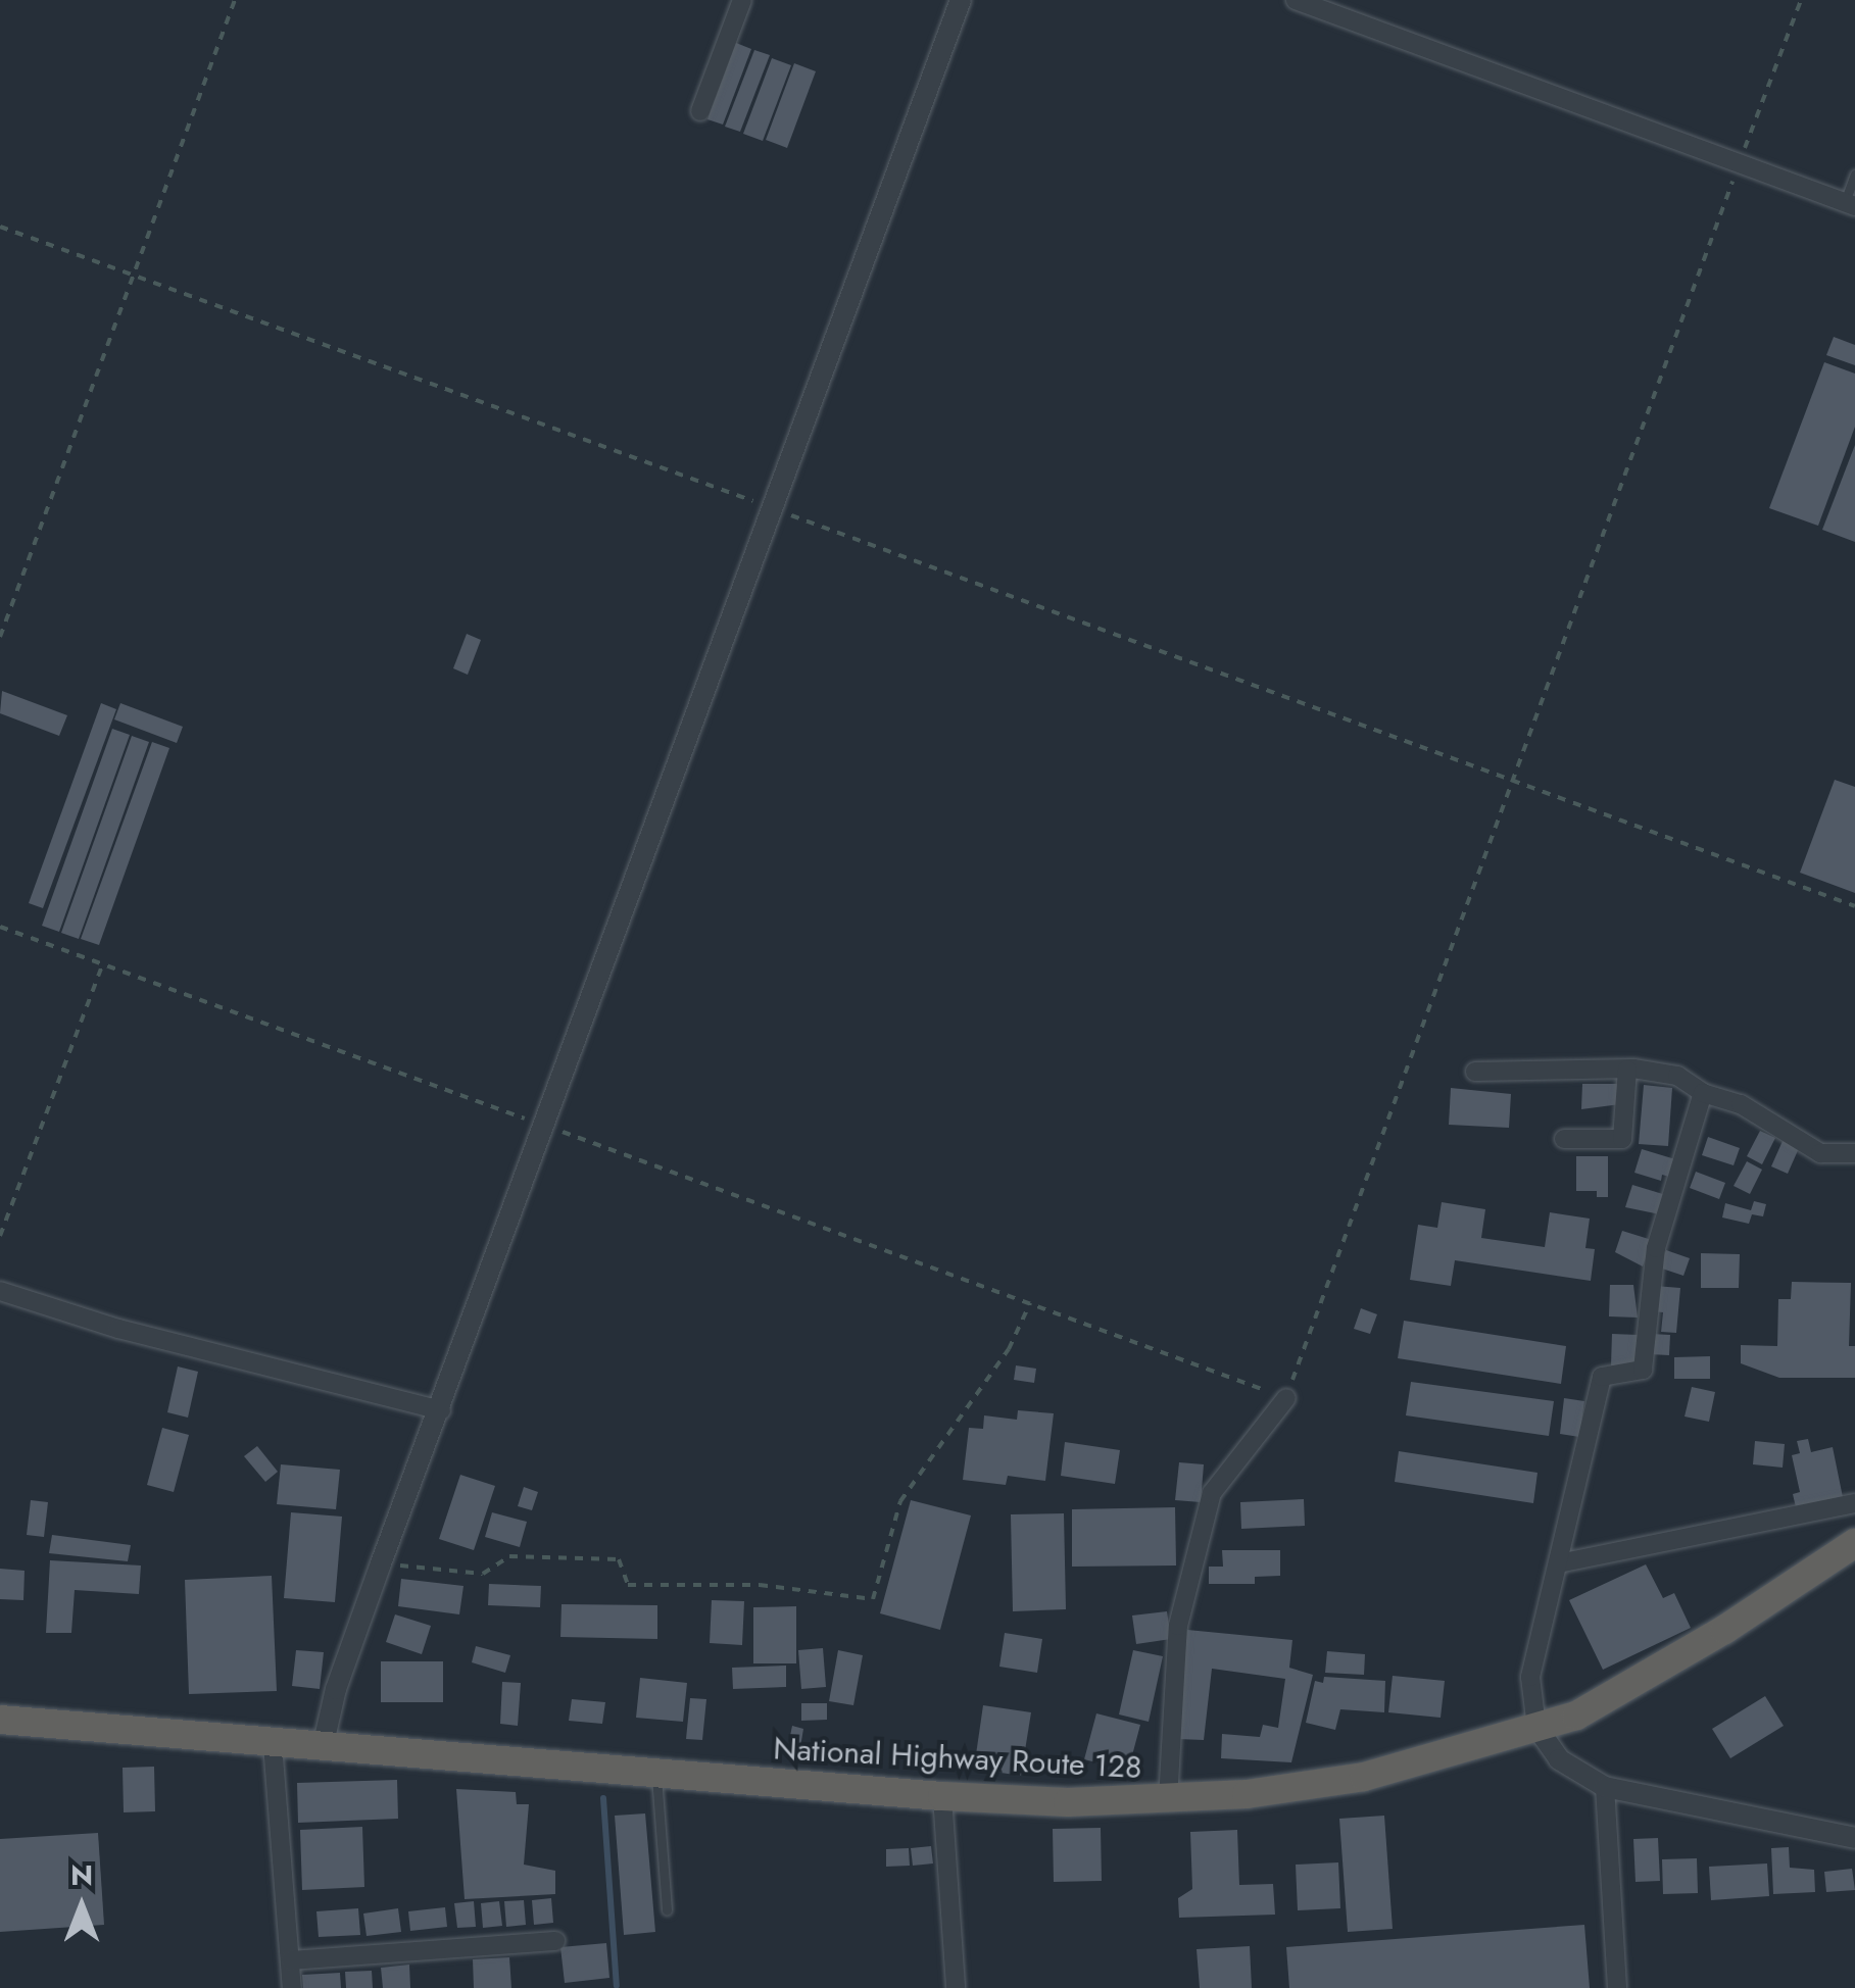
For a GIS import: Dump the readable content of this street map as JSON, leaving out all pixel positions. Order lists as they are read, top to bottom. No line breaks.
{"streets":{"highway":["National Highway Route 128"]},"north":"top"}
